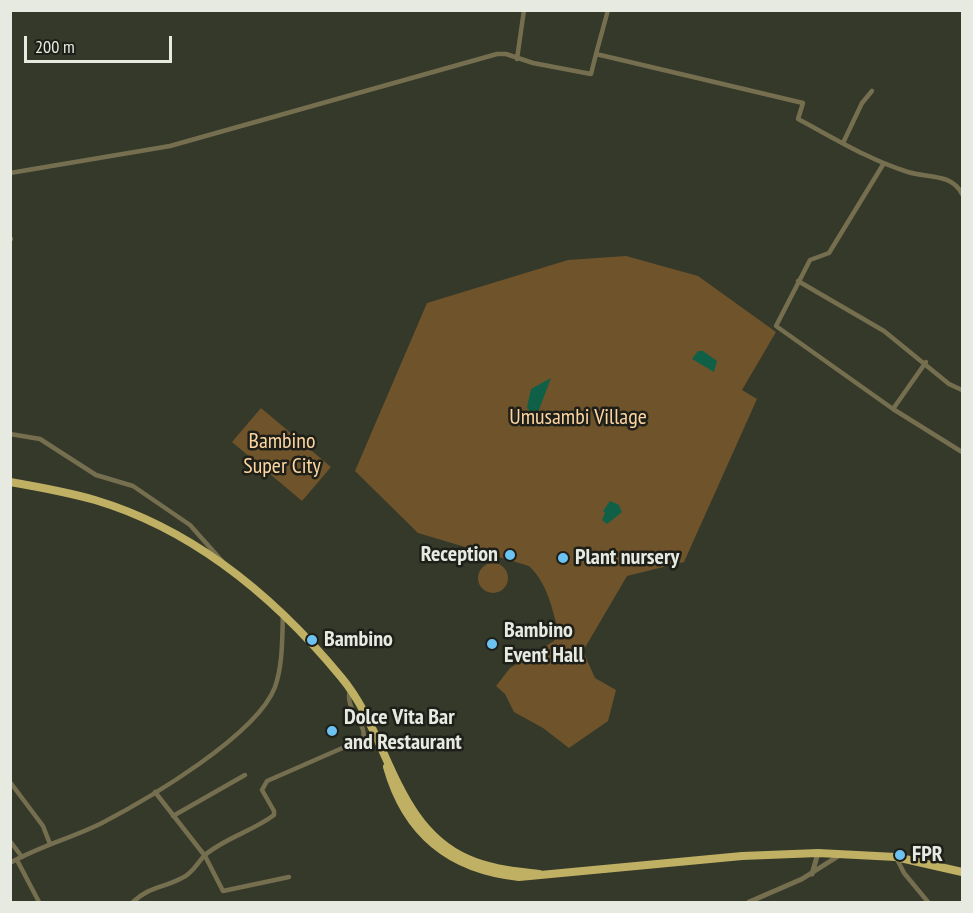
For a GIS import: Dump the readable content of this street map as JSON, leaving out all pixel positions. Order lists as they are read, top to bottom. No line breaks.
{"parks":["Umusambi Village","Bambino Super City"],"places":["Reception","Plant nursery","Bambino","Bambino Event Hall","Dolce Vita Bar and Restaurant","FPR"],"scale_bar":"200 m"}
